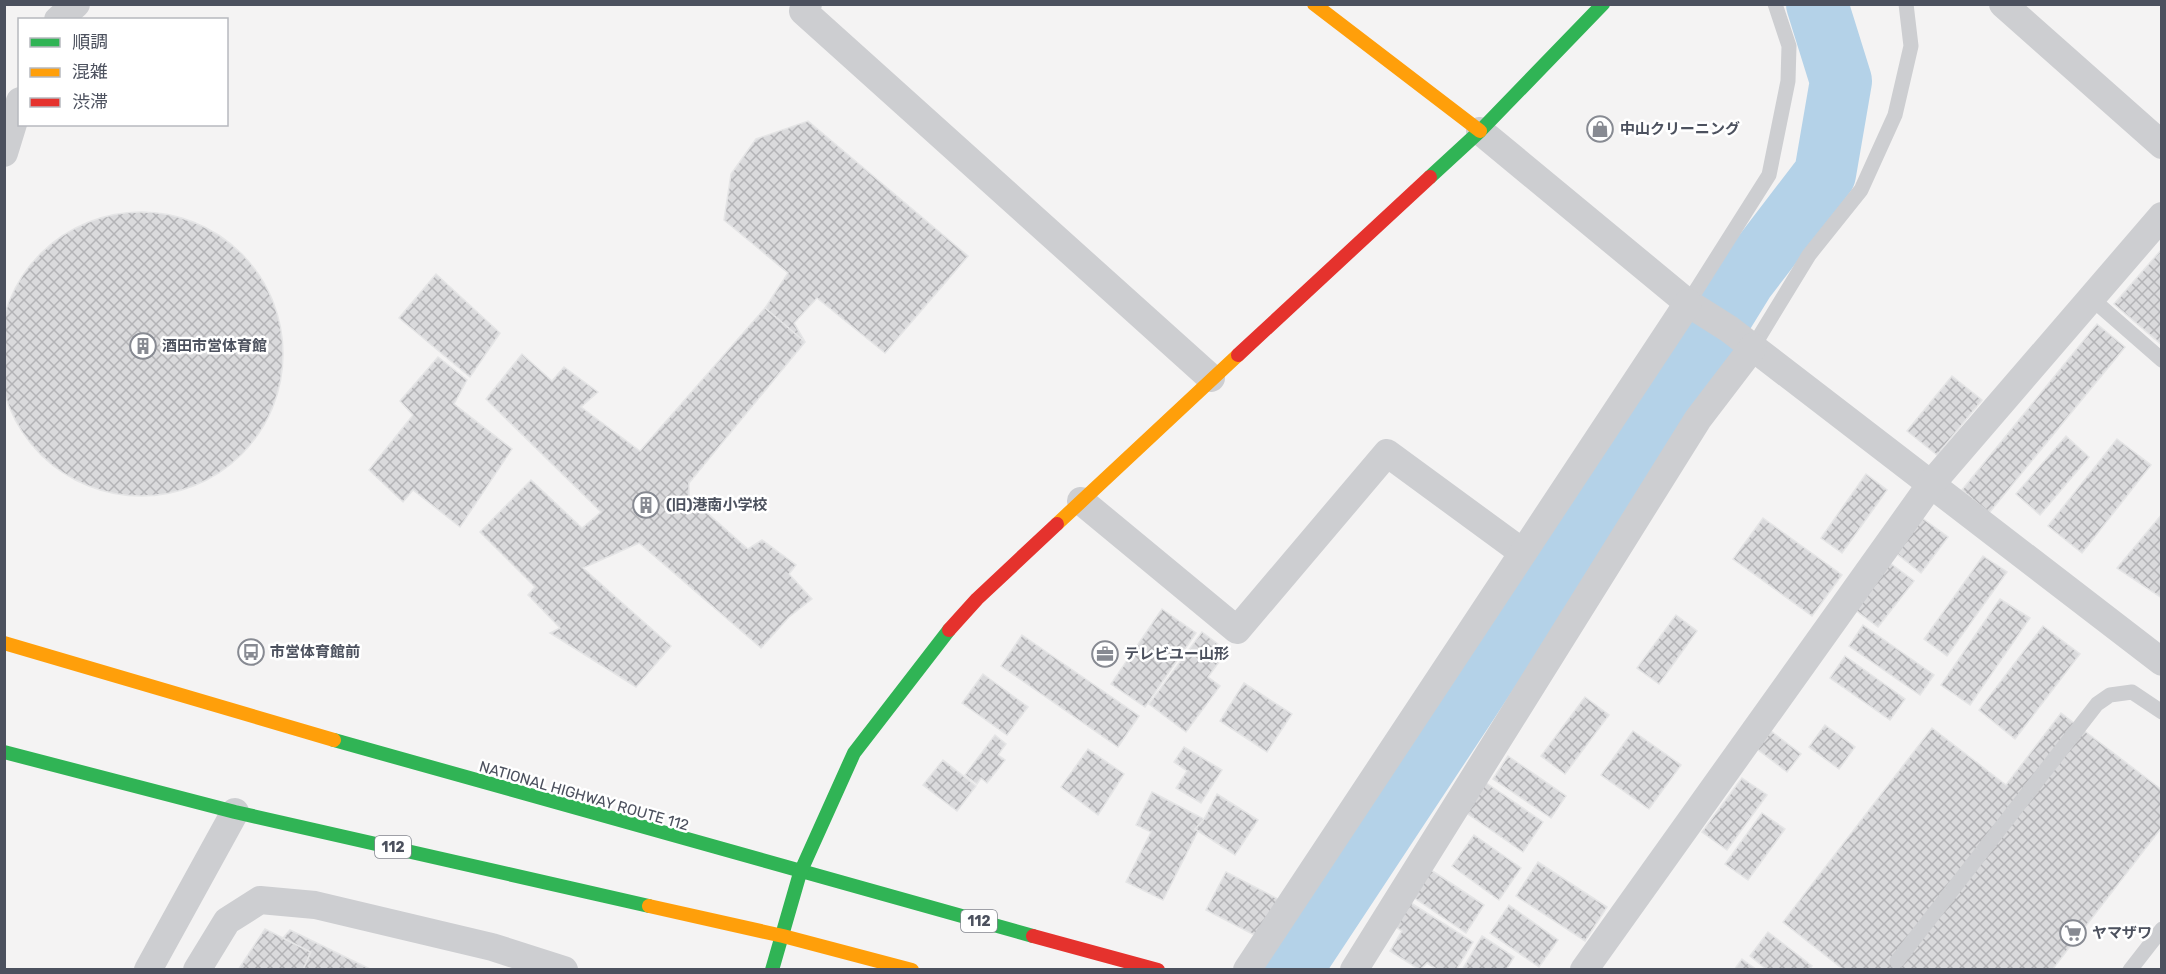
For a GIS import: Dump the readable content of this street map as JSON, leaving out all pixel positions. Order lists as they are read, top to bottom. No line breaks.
{"streets":{"main road":["NATIONAL HIGHWAY ROUTE 112","112"]},"places":{"shop":["中山クリーニング"],"building":["酒田市営体育館","(旧)港南小学校"],"bus stop":["市営体育館前"],"office":["テレビユー山形"],"supermarket":["ヤマザワ"]},"legend":["順調","混雑","渋滞"]}
